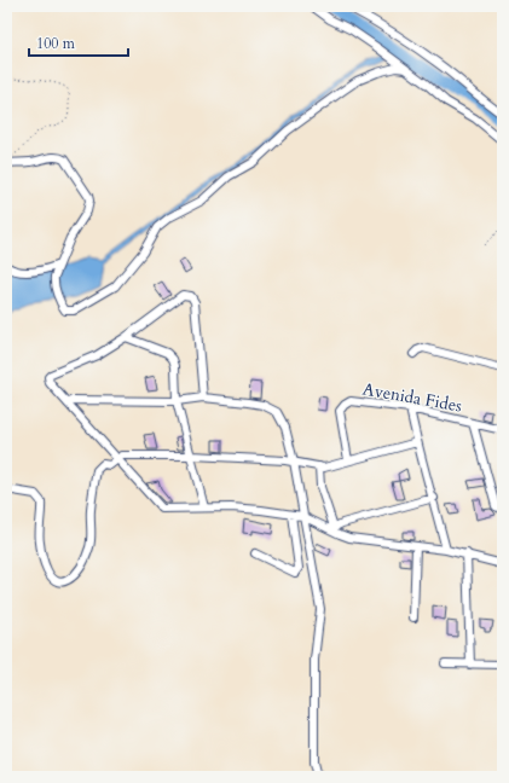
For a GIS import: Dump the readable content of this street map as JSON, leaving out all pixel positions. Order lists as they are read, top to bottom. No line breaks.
{"streets":{"street":["Avenida Fides"]},"scale_bar":"100 m"}
